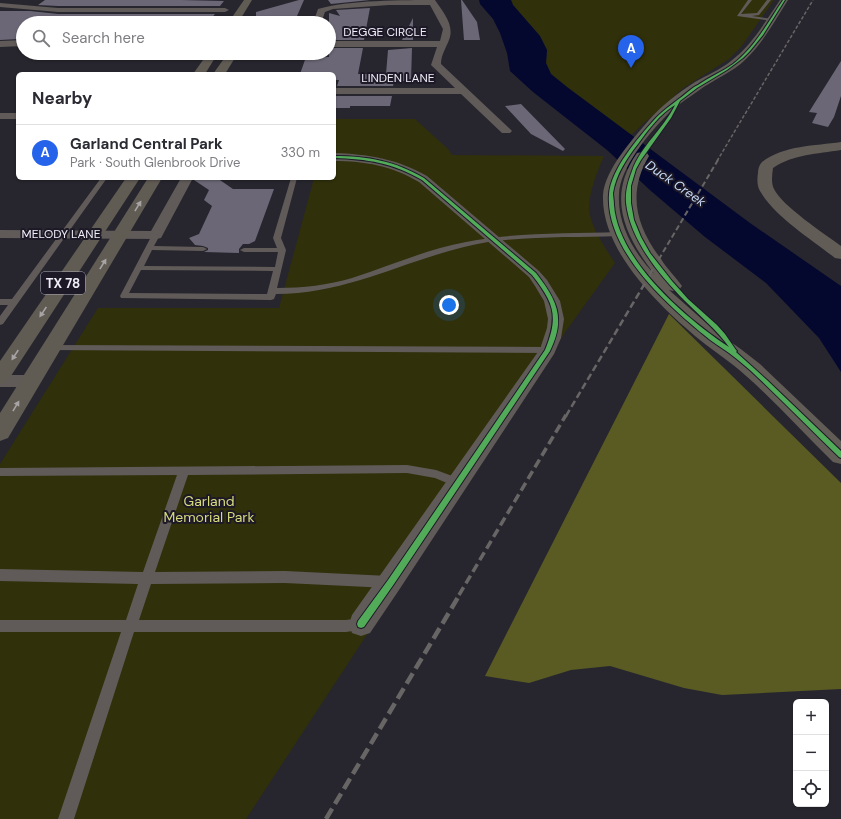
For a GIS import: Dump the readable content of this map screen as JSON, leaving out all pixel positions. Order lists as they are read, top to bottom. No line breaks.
{"streets":{"main road":["TX 78"],"street":["DEGGE CIRCLE","LINDEN LANE","MELODY LANE"]},"crossings":[["MELODY LANE","TX 78"]],"water":["Duck Creek"],"parks":["Garland Memorial Park"],"page":{"search":"Search here","pins":"A","heading":"Nearby","list":[{"mark":"A","name":"Garland Central Park","note":"Park · South Glenbrook Drive","value":"330 m"}],"map_buttons":["+","−"]}}
